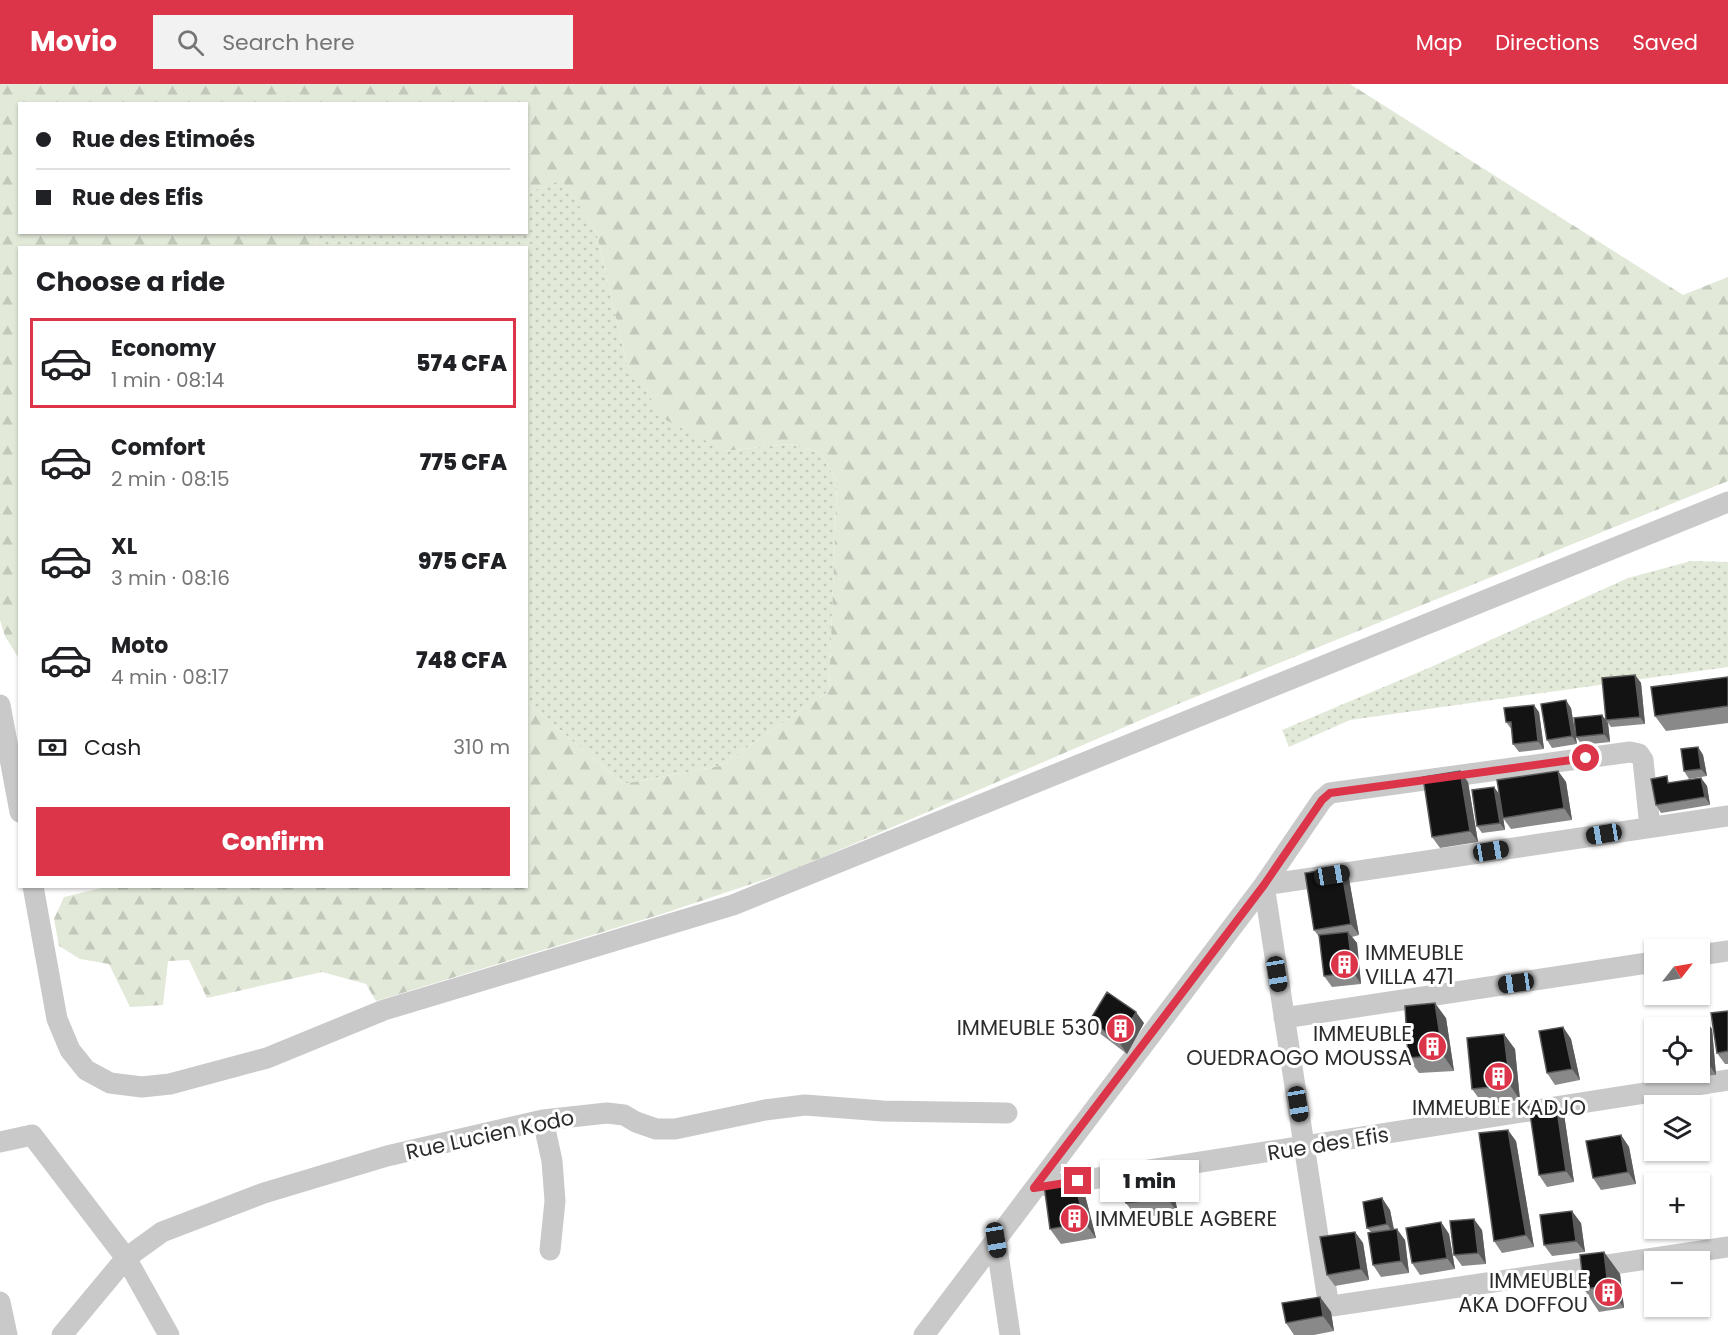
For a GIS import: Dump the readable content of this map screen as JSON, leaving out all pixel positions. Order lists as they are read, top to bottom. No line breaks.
{"streets":{"street":["Rue Lucien Kodo","Rue des Efis"]},"places":{"building":["IMMEUBLE VILLA 471","IMMEUBLE 530","IMMEUBLE OUEDRAOGO MOUSSA","IMMEUBLE KADJO","IMMEUBLE AGBERE","IMMEUBLE AKA DOFFOU"]},"north":"top right","page":{"header":"Movio","search":"Search here","nav":["Map","Directions","Saved"],"banner":["Rue des Etimoés","Rue des Efis"],"heading":"Choose a ride","list":[{"name":"Economy","note":"1 min · 08:14","value":"574 CFA"},{"name":"Comfort","note":"2 min · 08:15","value":"775 CFA"},{"name":"XL","note":"3 min · 08:16","value":"975 CFA"},{"name":"Moto","note":"4 min · 08:17","value":"748 CFA"}],"pay":["Cash","310 m"],"buttons":"Confirm","map_buttons":["+","−"],"bubble":"1 min"}}
